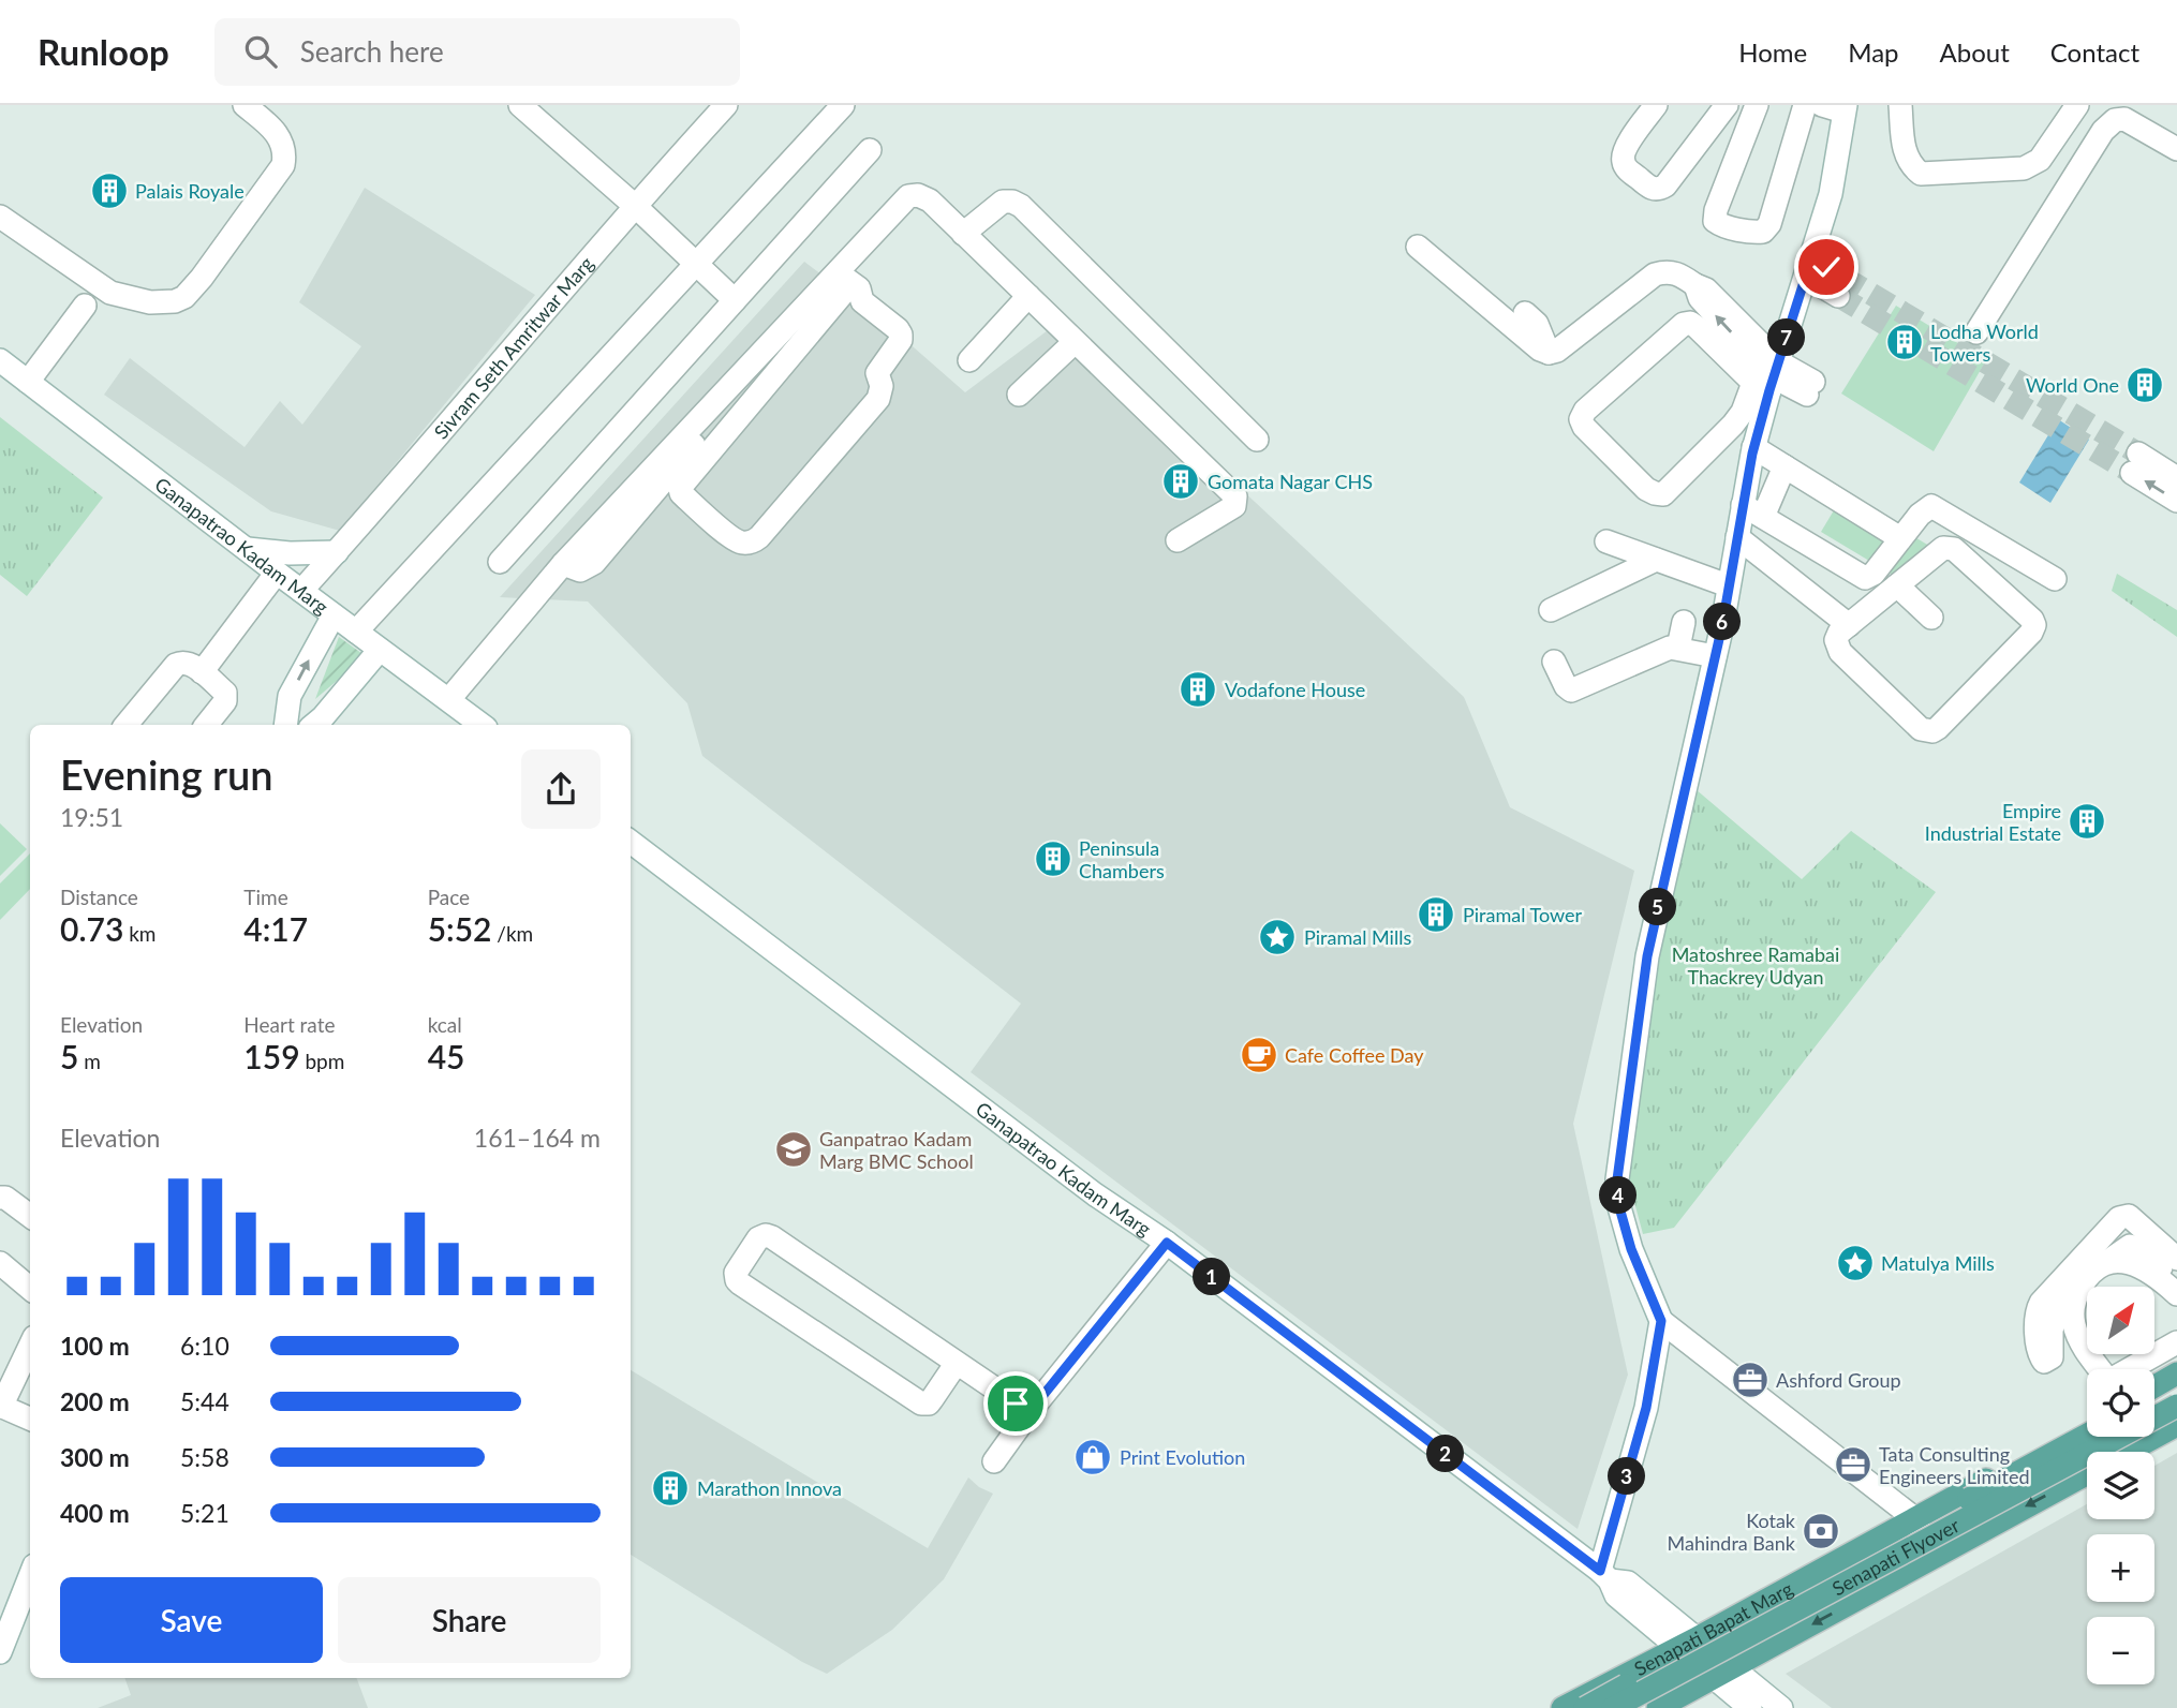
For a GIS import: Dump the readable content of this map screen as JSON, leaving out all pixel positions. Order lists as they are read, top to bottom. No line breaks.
{"streets":{"main road":["Senapati Flyover","Senapati Bapat Marg"],"street":["Sivram Seth Amritwar Marg","Ganapatrao Kadam Marg"]},"crossings":[["Sivram Seth Amritwar Marg","Ganapatrao Kadam Marg"],["Ganapatrao Kadam Marg","Senapati Bapat Marg"]],"parks":["Matoshree Ramabai Thackrey Udyan"],"places":{"building":["Palais Royale","Lodha World Towers","World One","Gomata Nagar CHS","Vodafone House","Empire Industrial Estate","Peninsula Chambers","Piramal Tower","Marathon Innova"],"place":["Piramal Mills","Matulya Mills"],"cafe":["Cafe Coffee Day"],"school or university":["Ganpatrao Kadam Marg BMC School"],"office":["Ashford Group","Tata Consulting Engineers Limited"],"shop":["Print Evolution"],"bank":["Kotak Mahindra Bank"]},"north":"top right","page":{"header":"Runloop","search":"Search here","nav":["Home","Map","About","Contact"],"pins":["7","6","5","4","1","2","3"],"heading":["Evening run","19:51"],"stats":[["Distance","0.73 km"],["Time","4:17"],["Pace","5:52 /km"],["Elevation","5 m"],["Heart rate","159 bpm"],["kcal","45"]],"chart":["Elevation","161–164 m"],"map_buttons":["+","−"],"list":[{"name":"100 m","note":"6:10"},{"name":"200 m","note":"5:44"},{"name":"300 m","note":"5:58"},{"name":"400 m","note":"5:21"}],"buttons":["Save","Share"]}}
